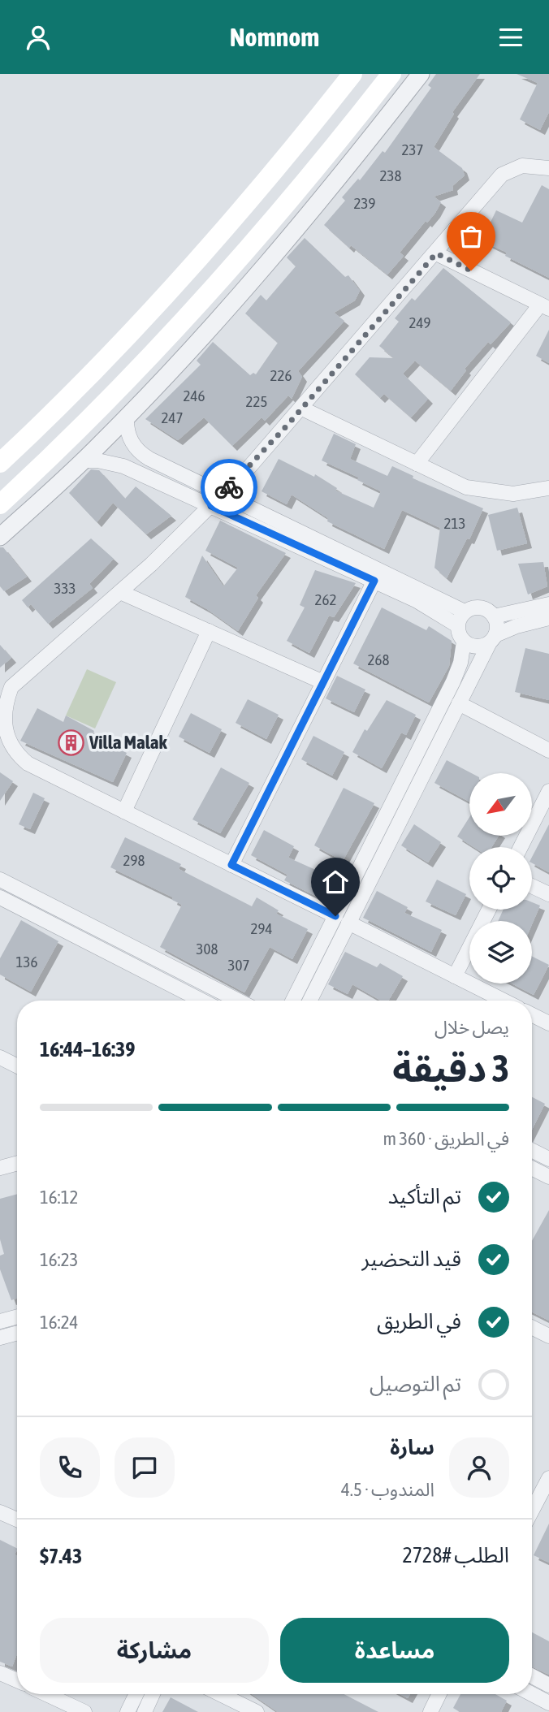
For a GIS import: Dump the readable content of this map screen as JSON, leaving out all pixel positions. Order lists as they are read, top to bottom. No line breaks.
{"places":{"building":["Villa Malak"]},"house_numbers":["237","238","239","249","226","246","225","247","213","333","262","268","298","294","308","136","307"],"north":"bottom left","page":{"header":"Nomnom","heading":["3 دقيقة","يصل خلال","16:39–16:44"],"panel":["سارة","المندوب · 4.5","الطلب #2728","$7.43"],"bar":"في الطريق · 360 m","list":[["تم التأكيد","16:12"],["قيد التحضير","16:23"],["في الطريق","16:24"],"تم التوصيل"],"buttons":["مساعدة","مشاركة"]}}
